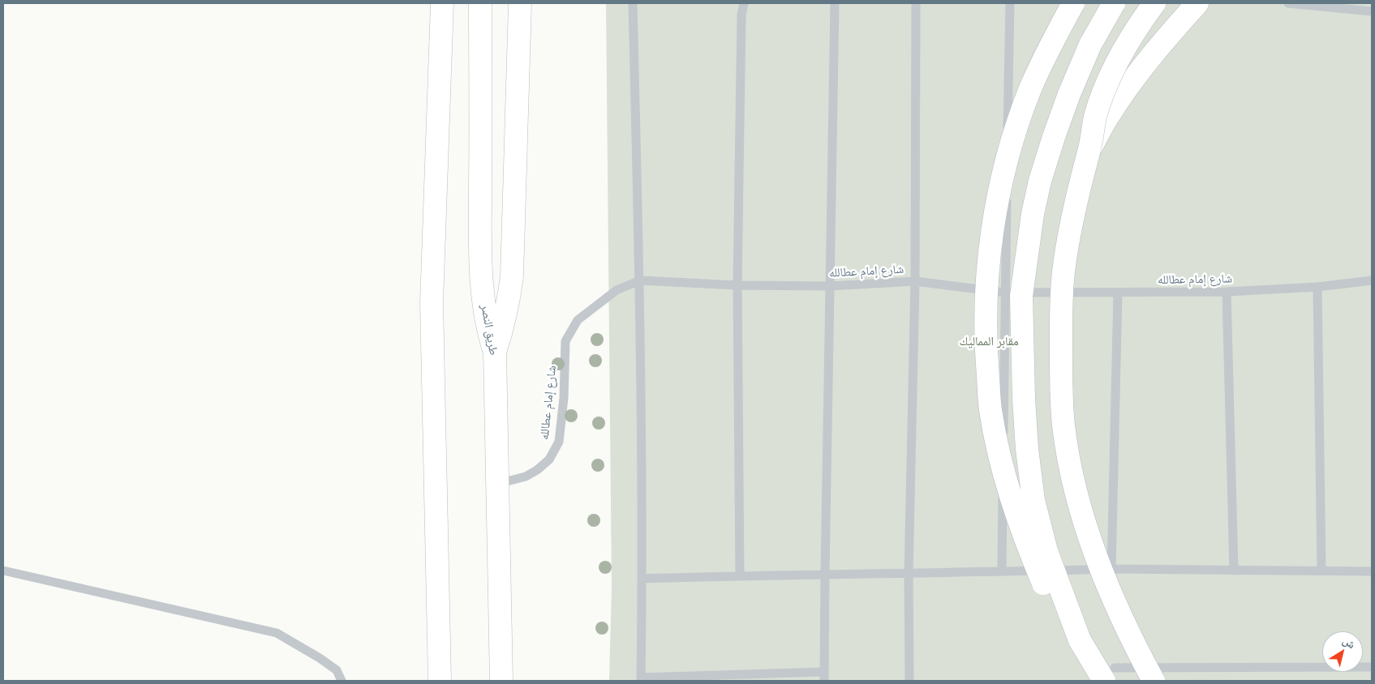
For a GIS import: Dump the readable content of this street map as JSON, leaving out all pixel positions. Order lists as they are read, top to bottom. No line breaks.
{"streets":{"highway":["طريق النصر"],"lane":["شارع إمام عطالله"]},"crossings":[["شارع إمام عطالله","طريق النصر"]],"parks":["مقابر المماليك"],"north":"top right"}
